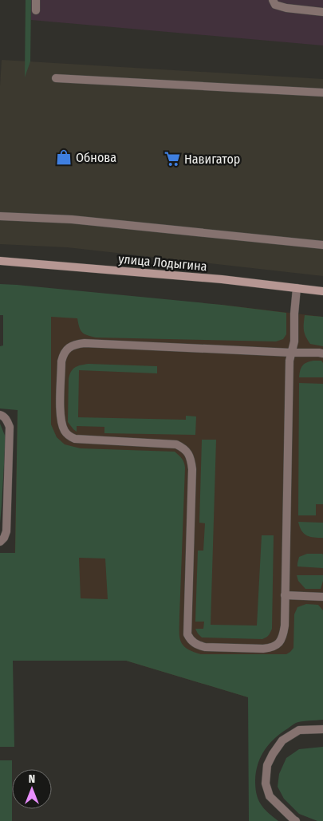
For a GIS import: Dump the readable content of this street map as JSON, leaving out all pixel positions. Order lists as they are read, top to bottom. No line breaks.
{"streets":{"main road":["улица Лодыгина"]},"places":{"shop":["Обнова"],"supermarket":["Навигатор"]},"north":"top"}
